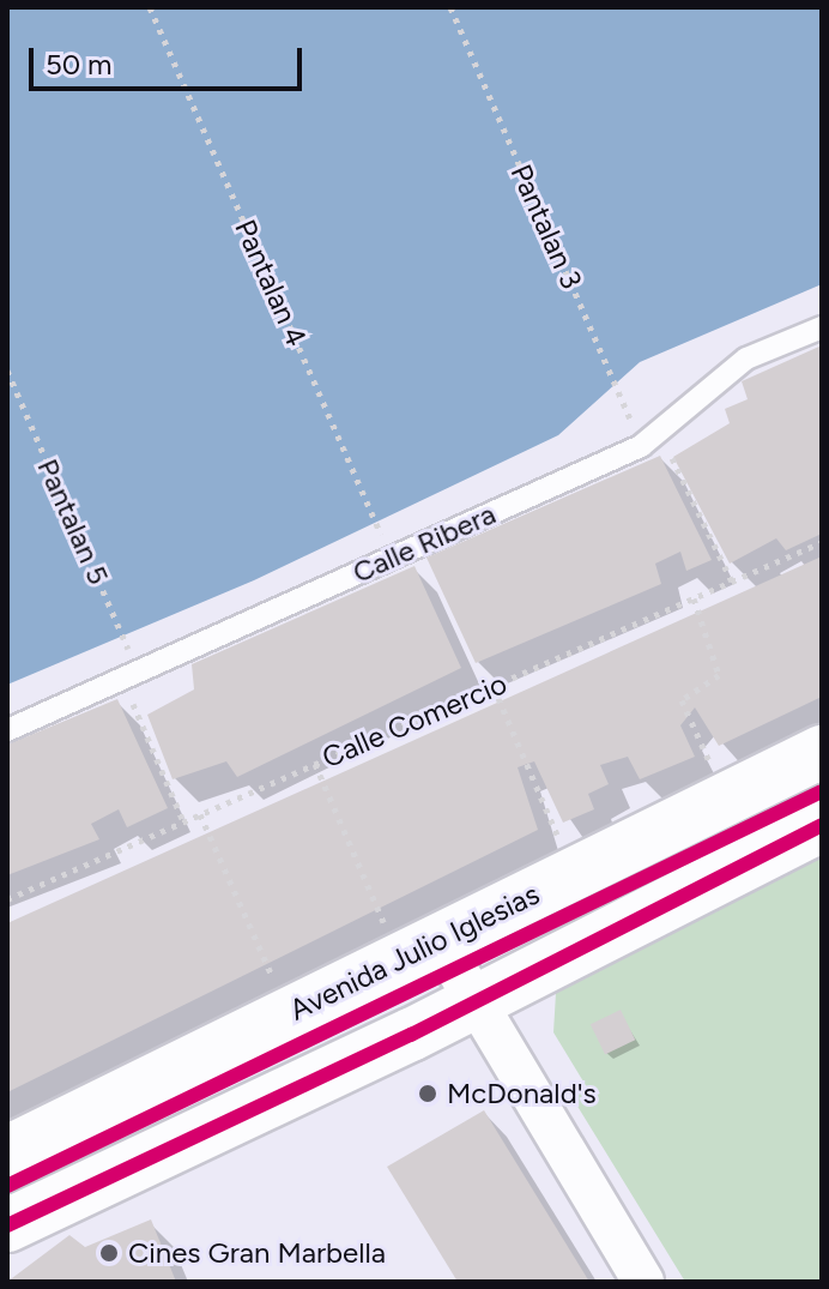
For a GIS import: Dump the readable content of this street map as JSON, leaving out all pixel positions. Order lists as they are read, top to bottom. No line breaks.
{"streets":{"street":["Avenida Julio Iglesias"],"lane":["Calle Ribera"],"path":["Pantalan 3","Pantalan 4","Pantalan 5","Calle Comercio"]},"crossings":[["Pantalan 3","Calle Ribera"],["Pantalan 3","Calle Comercio"],["Pantalan 4","Calle Ribera"],["Pantalan 5","Calle Ribera"],["Pantalan 5","Calle Comercio"]],"places":["McDonald's","Cines Gran Marbella"],"scale_bar":"50 m"}
